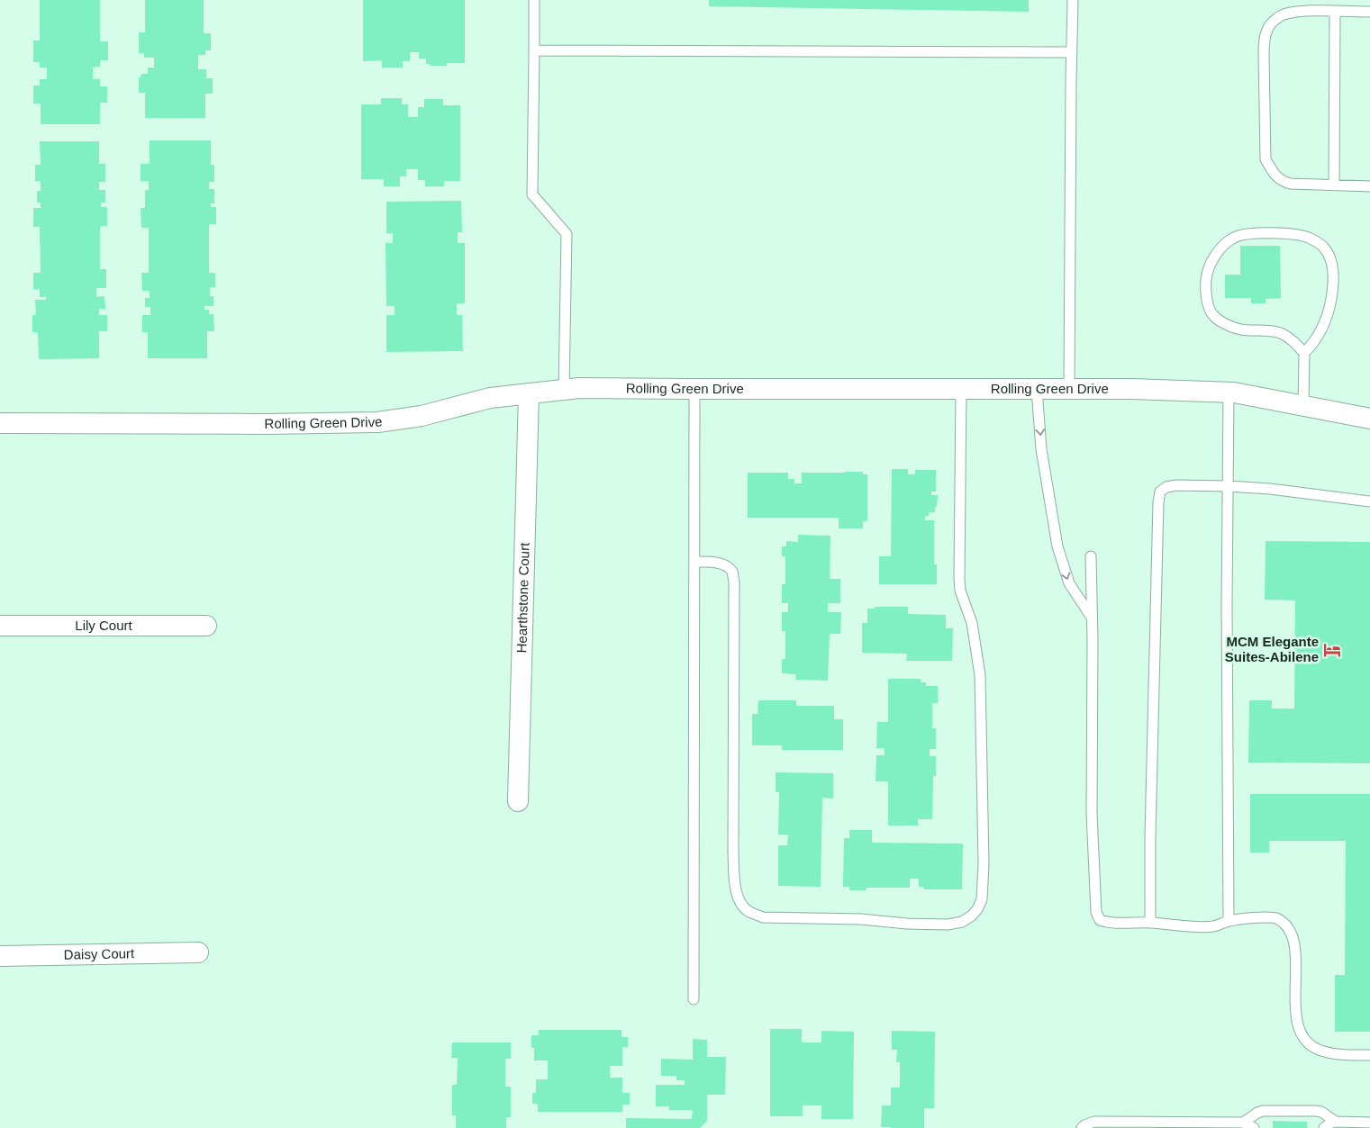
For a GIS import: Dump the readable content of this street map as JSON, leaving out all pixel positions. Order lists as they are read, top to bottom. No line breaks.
{"streets":{"street":["Rolling Green Drive","Hearthstone Court","Lily Court","Daisy Court"]},"crossings":[["Rolling Green Drive","Hearthstone Court"]],"places":{"hotel":["MCM Elegante Suites-Abilene"]}}
